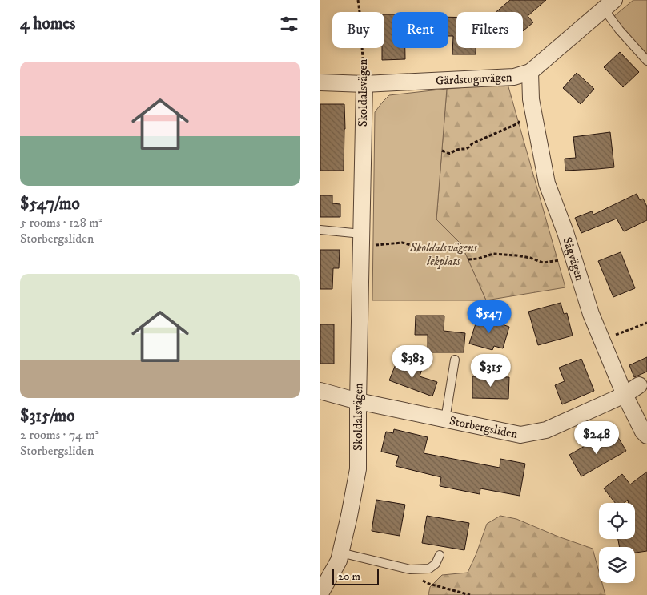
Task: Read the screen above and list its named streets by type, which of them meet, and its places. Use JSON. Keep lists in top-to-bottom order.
{
  "streets": {
    "street": [
      "Gärdstuguvägen",
      "Skoldalsvägen",
      "Sågvägen",
      "Storbergsliden"
    ]
  },
  "crossings": [
    ["Gärdstuguvägen", "Skoldalsvägen"],
    ["Gärdstuguvägen", "Sågvägen"],
    ["Skoldalsvägen", "Storbergsliden"],
    ["Sågvägen", "Storbergsliden"]
  ],
  "parks": ["Skoldalsvägens lekplats"],
  "scale_bar": "20 m",
  "page": {
    "heading": "4 homes",
    "chip": ["Buy", "Rent", "Filters"],
    "list": [
      {
        "name": "$547/mo",
        "note": "5 rooms · 128 m² · Storbergsliden"
      },
      {
        "name": "$315/mo",
        "note": "2 rooms · 74 m² · Storbergsliden"
      }
    ],
    "price": [
      "$547",
      "$383",
      "$315",
      "$248"
    ],
    "scale": "20 m"
  }
}
